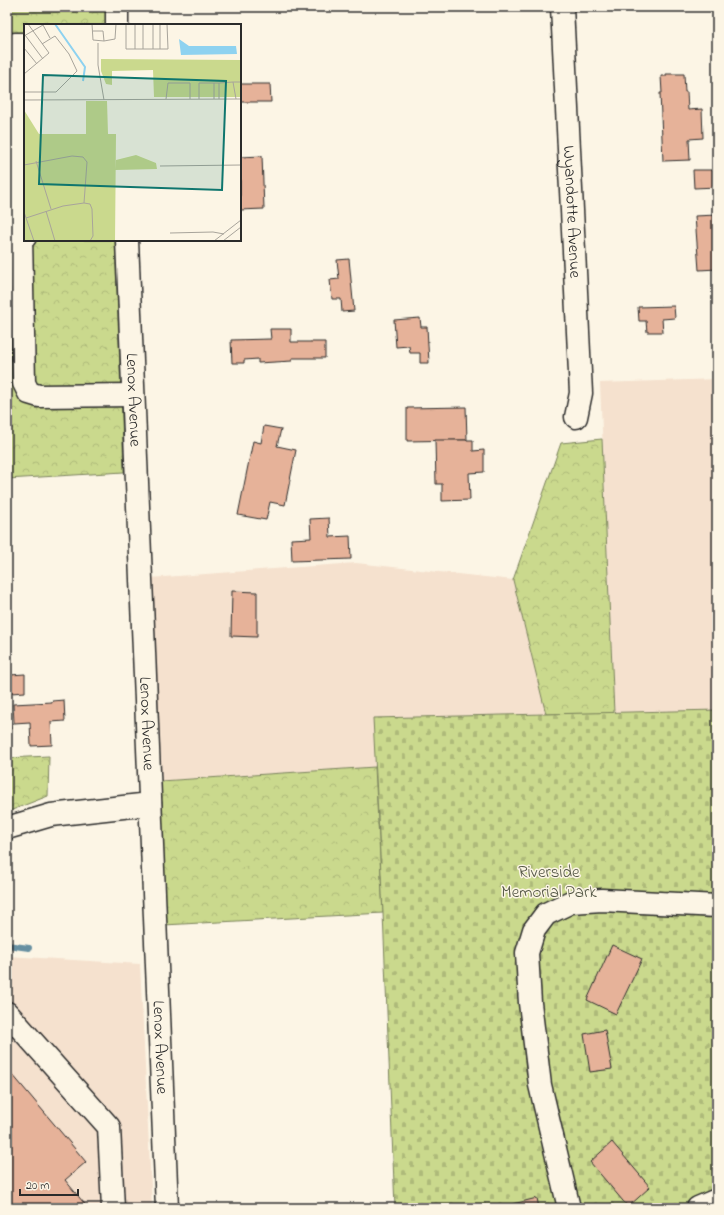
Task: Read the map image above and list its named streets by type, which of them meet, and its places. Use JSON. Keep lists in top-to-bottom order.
{
  "streets": {
    "street": ["Wyandotte Avenue", "Lenox Avenue"]
  },
  "parks": ["Riverside Memorial Park"],
  "scale_bar": "20 m"
}
